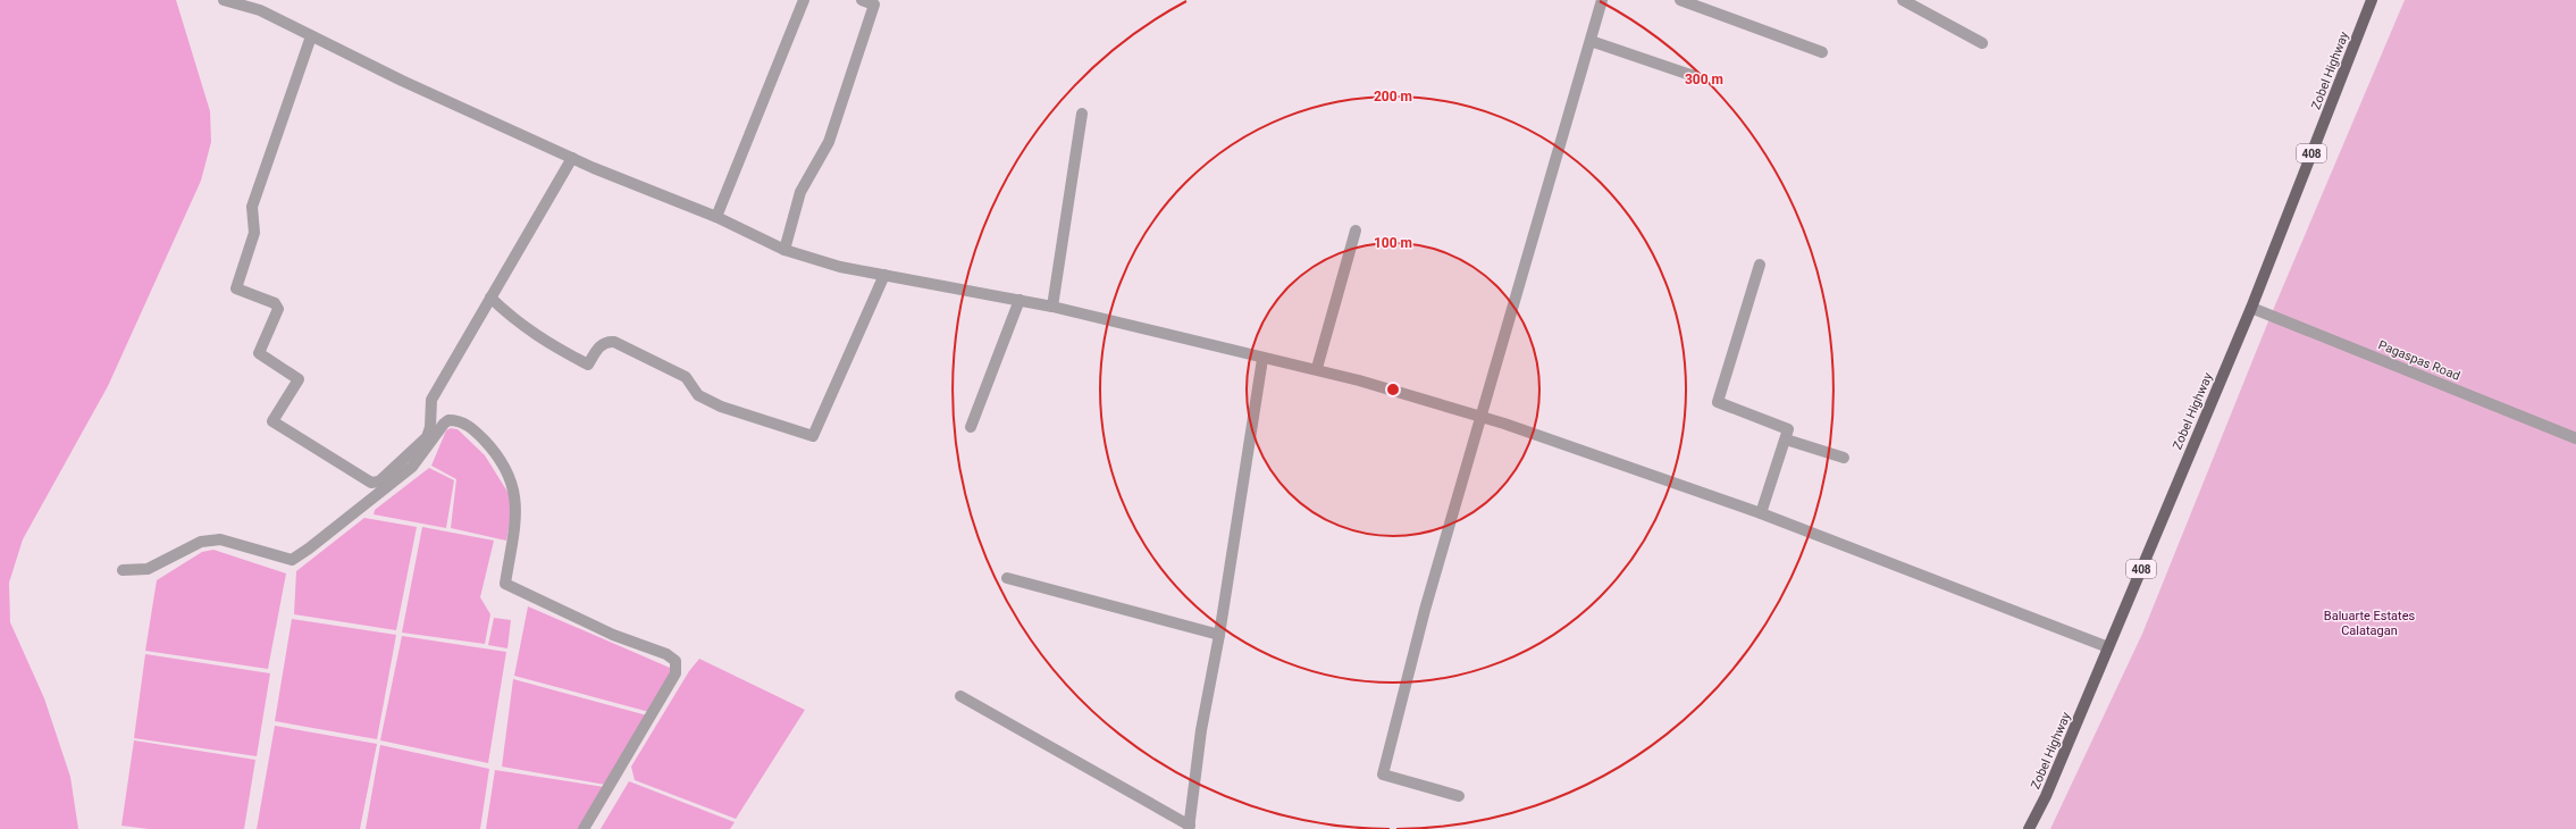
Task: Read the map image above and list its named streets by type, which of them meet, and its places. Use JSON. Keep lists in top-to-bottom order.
{
  "streets": {
    "main road": ["Zobel Highway", "408"],
    "street": ["Pagaspas Road"]
  },
  "crossings": [
    ["Zobel Highway", "Pagaspas Road"]
  ],
  "parks": ["Baluarte Estates Calatagan"],
  "rings": ["300 m", "200 m", "100 m"]
}
